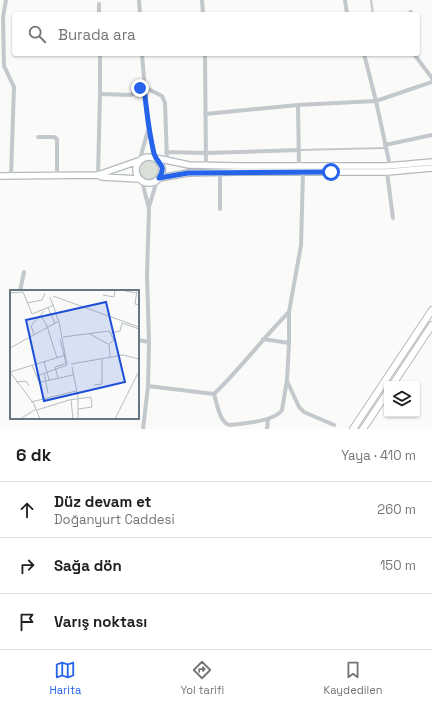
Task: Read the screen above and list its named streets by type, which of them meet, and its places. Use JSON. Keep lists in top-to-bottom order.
{
  "page": {
    "search": "Burada ara",
    "heading": ["6 dk", "Yaya · 410 m"],
    "list": [
      ["Düz devam et", "Doğanyurt Caddesi", "260 m"],
      ["Sağa dön", "150 m"],
      "Varış noktası"
    ],
    "nav": ["Harita", "Yol tarifi", "Kaydedilen"]
  }
}
